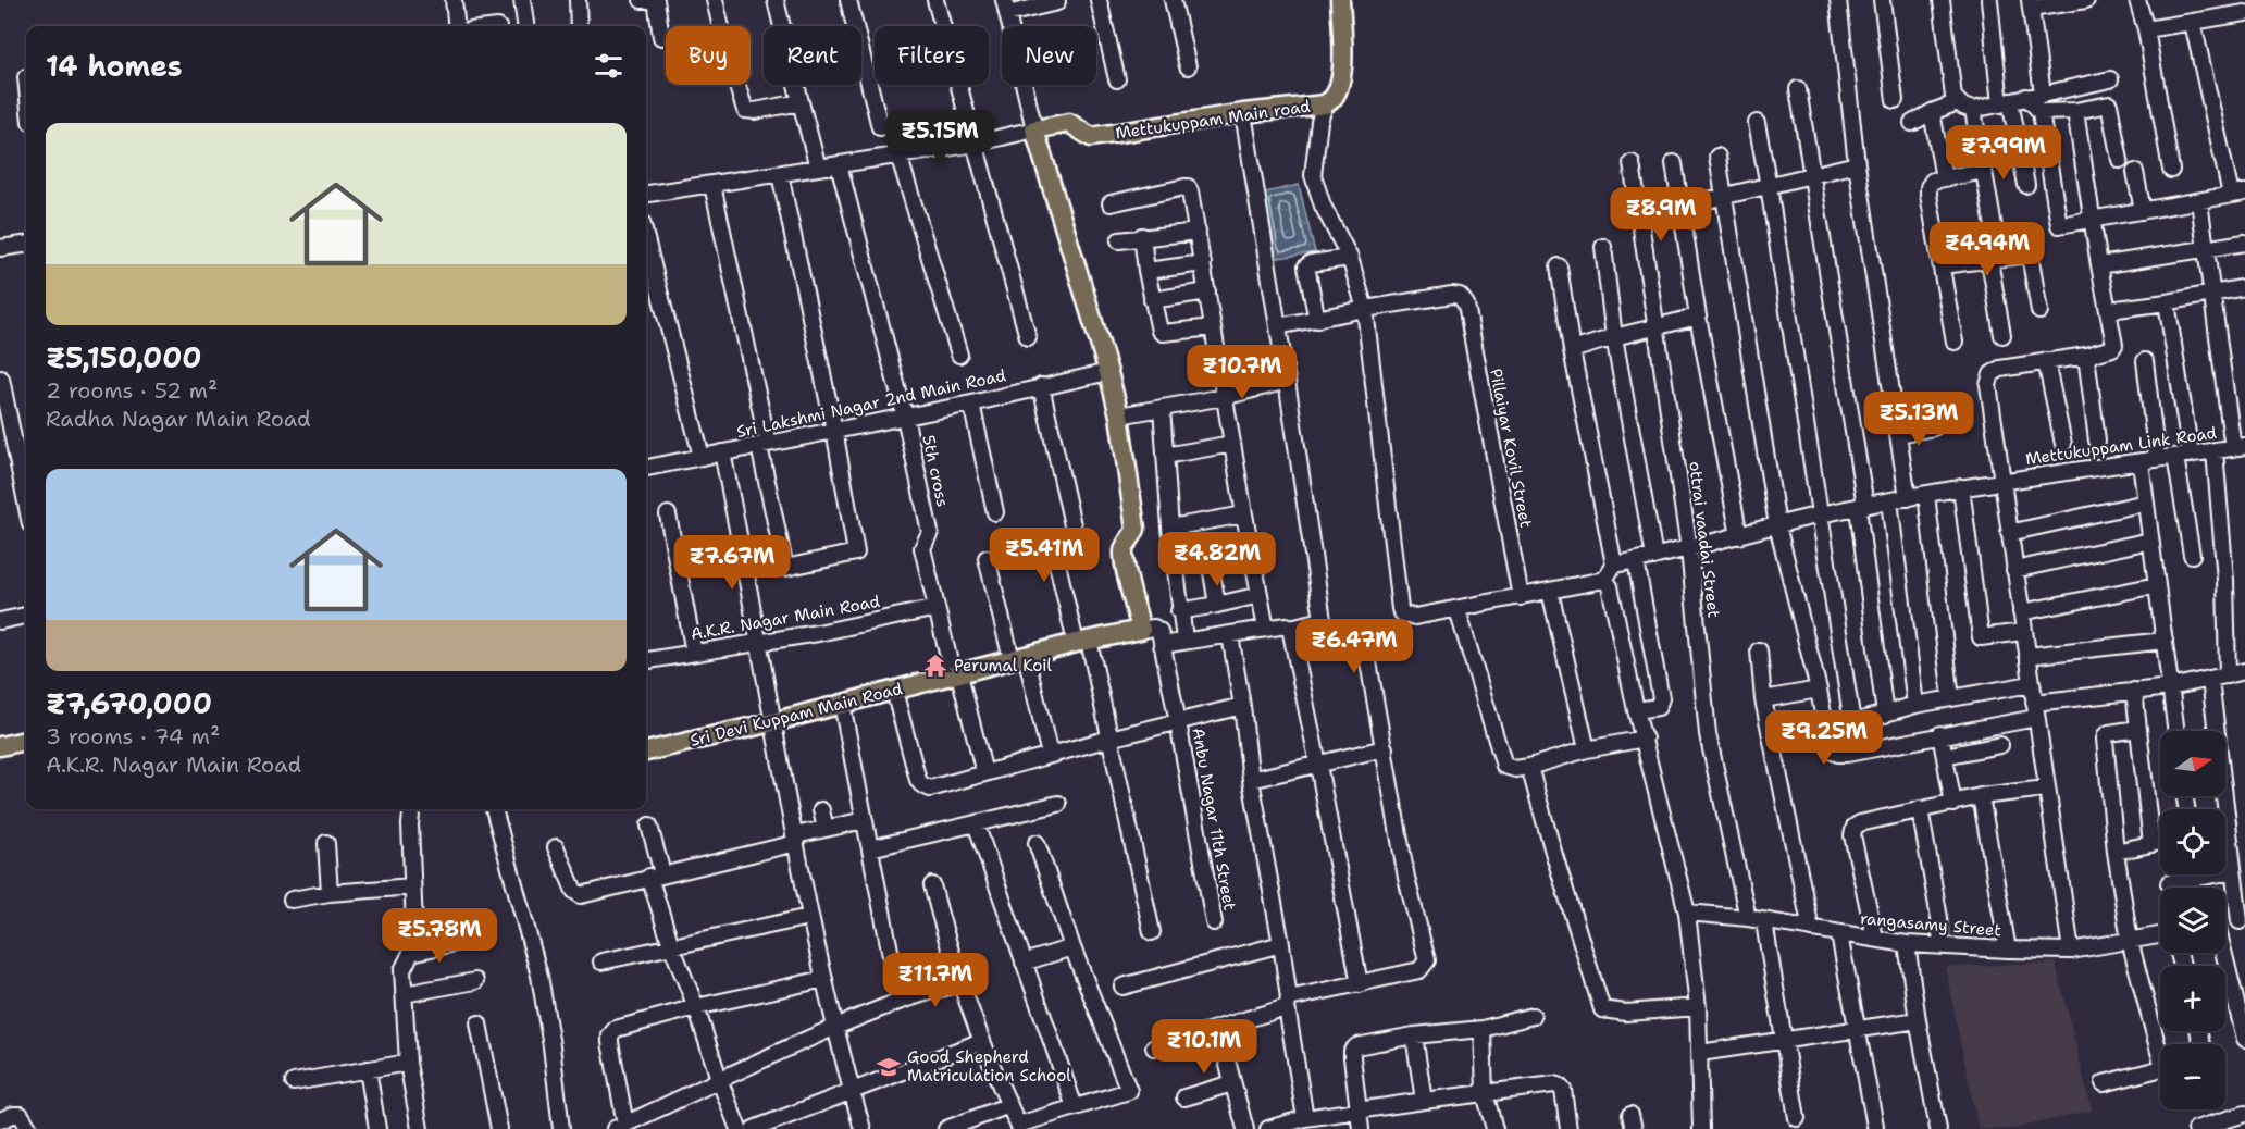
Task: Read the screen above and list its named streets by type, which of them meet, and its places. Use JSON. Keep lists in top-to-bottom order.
{
  "streets": {
    "main road": ["Mettukuppam Main road", "Sri Devi Kuppam Main Road"],
    "street": [
      "Sri Lakshmi Nagar 2nd Main Road",
      "Mettukuppam Link Road",
      "Pillaiyar Kovil Street",
      "5th cross",
      "ottrai vaadai Street",
      "A.K.R. Nagar Main Road",
      "Anbu Nagar 11th Street",
      "rangasamy Street"
    ]
  },
  "crossings": [
    ["Sri Lakshmi Nagar 2nd Main Road", "5th cross"],
    ["Mettukuppam Link Road", "ottrai vaadai Street"],
    ["5th cross", "A.K.R. Nagar Main Road"],
    ["ottrai vaadai Street", "rangasamy Street"]
  ],
  "places": {
    "temple": ["Perumal Koil"],
    "school or university": ["Good Shepherd Matriculation School"]
  },
  "north": "right",
  "page": {
    "chip": [
      "Buy",
      "Rent",
      "Filters",
      "New"
    ],
    "heading": "14 homes",
    "list": [
      {
        "name": "₹5,150,000",
        "note": "2 rooms · 52 m² · Radha Nagar Main Road"
      },
      {
        "name": "₹7,670,000",
        "note": "3 rooms · 74 m² · A.K.R. Nagar Main Road"
      }
    ],
    "price": [
      "₹5.15M",
      "₹7.99M",
      "₹8.9M",
      "₹4.94M",
      "₹10.7M",
      "₹5.13M",
      "₹5.41M",
      "₹4.82M",
      "₹7.67M",
      "₹6.47M",
      "₹9.25M",
      "₹5.78M",
      "₹11.7M",
      "₹10.1M"
    ],
    "map_buttons": ["+", "−"]
  }
}
